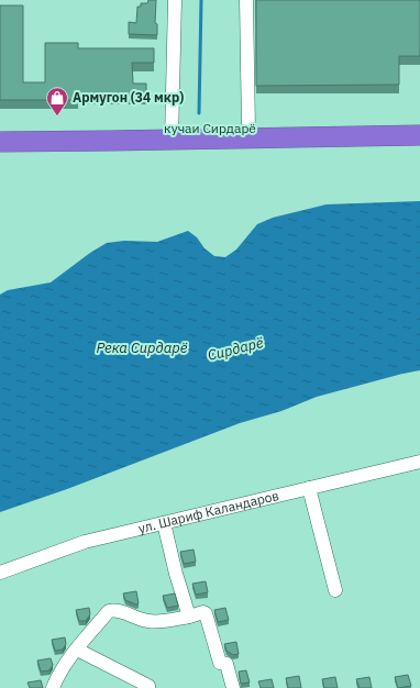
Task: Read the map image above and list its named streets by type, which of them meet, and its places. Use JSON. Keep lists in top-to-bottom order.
{
  "streets": {
    "highway": ["кучаи Сирдарё"],
    "street": ["ул. Шариф Каландаров"]
  },
  "water": ["Река Сирдарё", "Сирдарё"],
  "places": {
    "shop": ["Армугон (34 мкр)"]
  }
}
